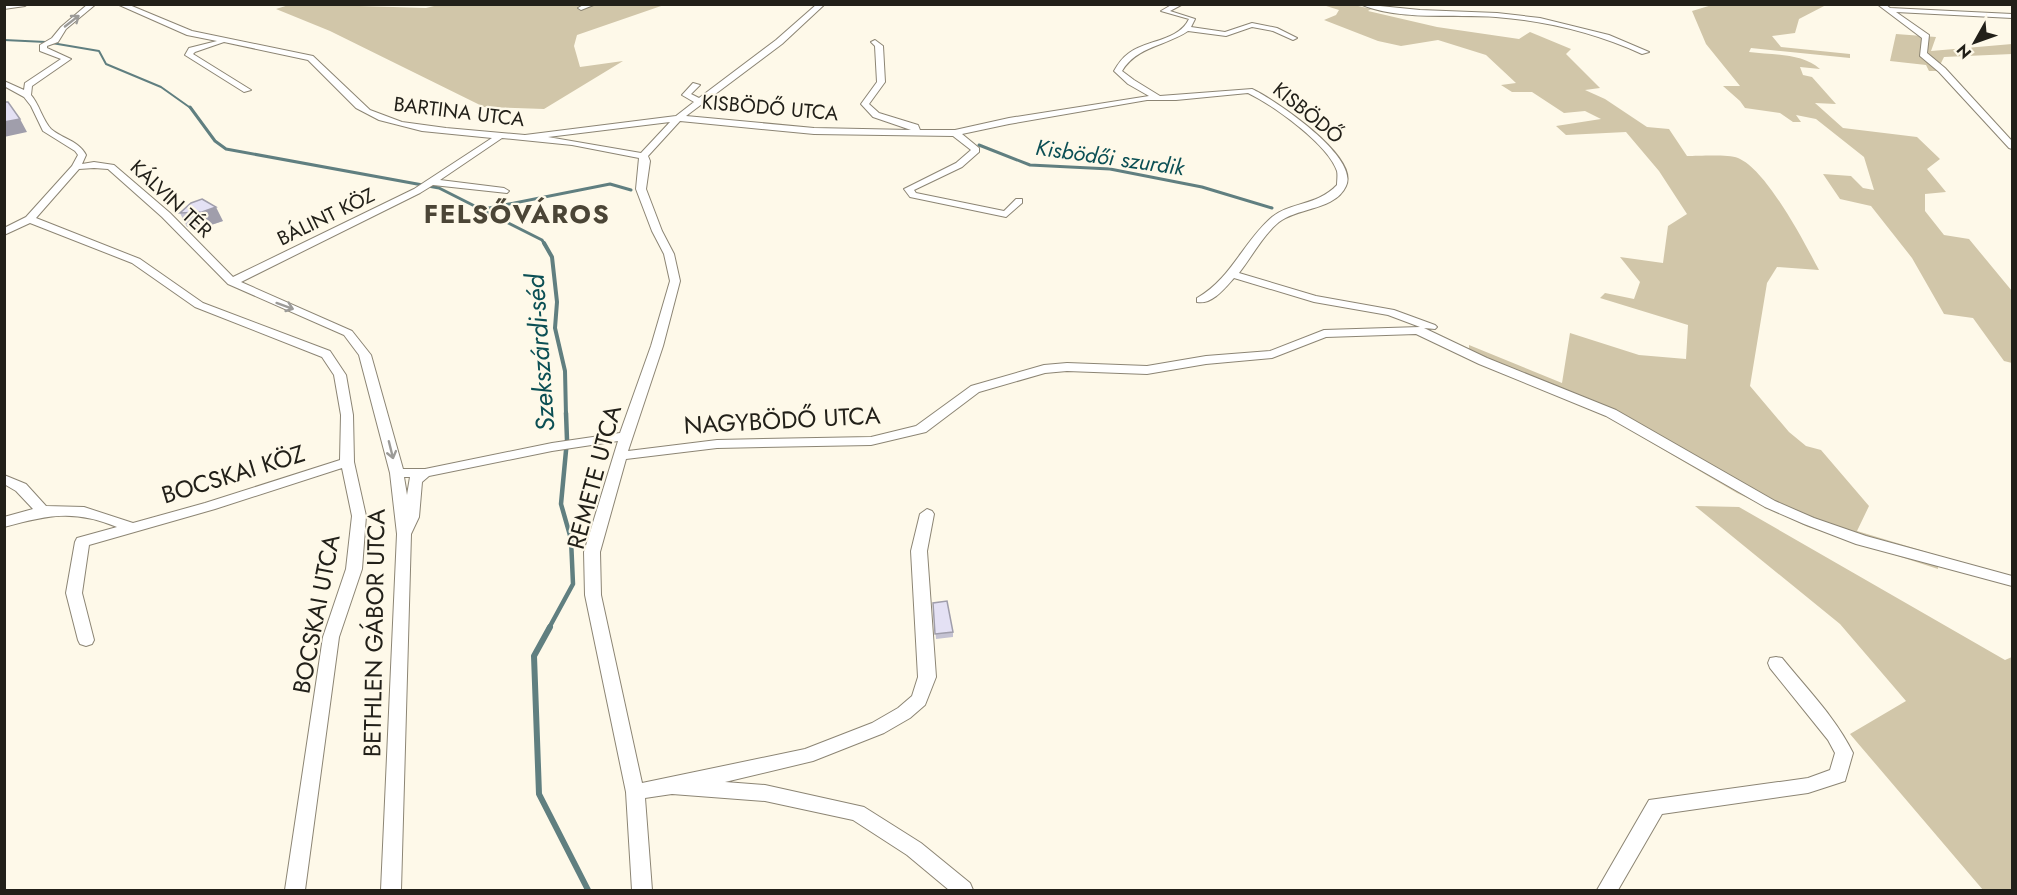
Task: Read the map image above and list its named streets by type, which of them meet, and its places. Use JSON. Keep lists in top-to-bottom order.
{
  "streets": {
    "street": [
      "KISBÖDŐ UTCA",
      "BARTINA UTCA",
      "KISBÖDŐ",
      "KÁLVIN TÉR",
      "BÁLINT KÖZ",
      "NAGYBÖDŐ UTCA",
      "BOCSKAI KÖZ",
      "REMETE UTCA",
      "BOCSKAI UTCA",
      "BETHLEN GÁBOR UTCA"
    ]
  },
  "crossings": [
    ["KISBÖDŐ UTCA", "BARTINA UTCA"],
    ["KISBÖDŐ UTCA", "KISBÖDŐ"],
    ["BARTINA UTCA", "BÁLINT KÖZ"],
    ["BARTINA UTCA", "REMETE UTCA"],
    ["KÁLVIN TÉR", "BÁLINT KÖZ"],
    ["KÁLVIN TÉR", "BETHLEN GÁBOR UTCA"],
    ["BÁLINT KÖZ", "BETHLEN GÁBOR UTCA"],
    ["NAGYBÖDŐ UTCA", "REMETE UTCA"],
    ["BOCSKAI KÖZ", "BOCSKAI UTCA"]
  ],
  "one_way": ["BETHLEN GÁBOR UTCA"],
  "districts": ["FELSŐVÁROS"],
  "water": ["Kisbödői szurdik", "Szekszárdi-séd"],
  "north": "bottom left"
}
